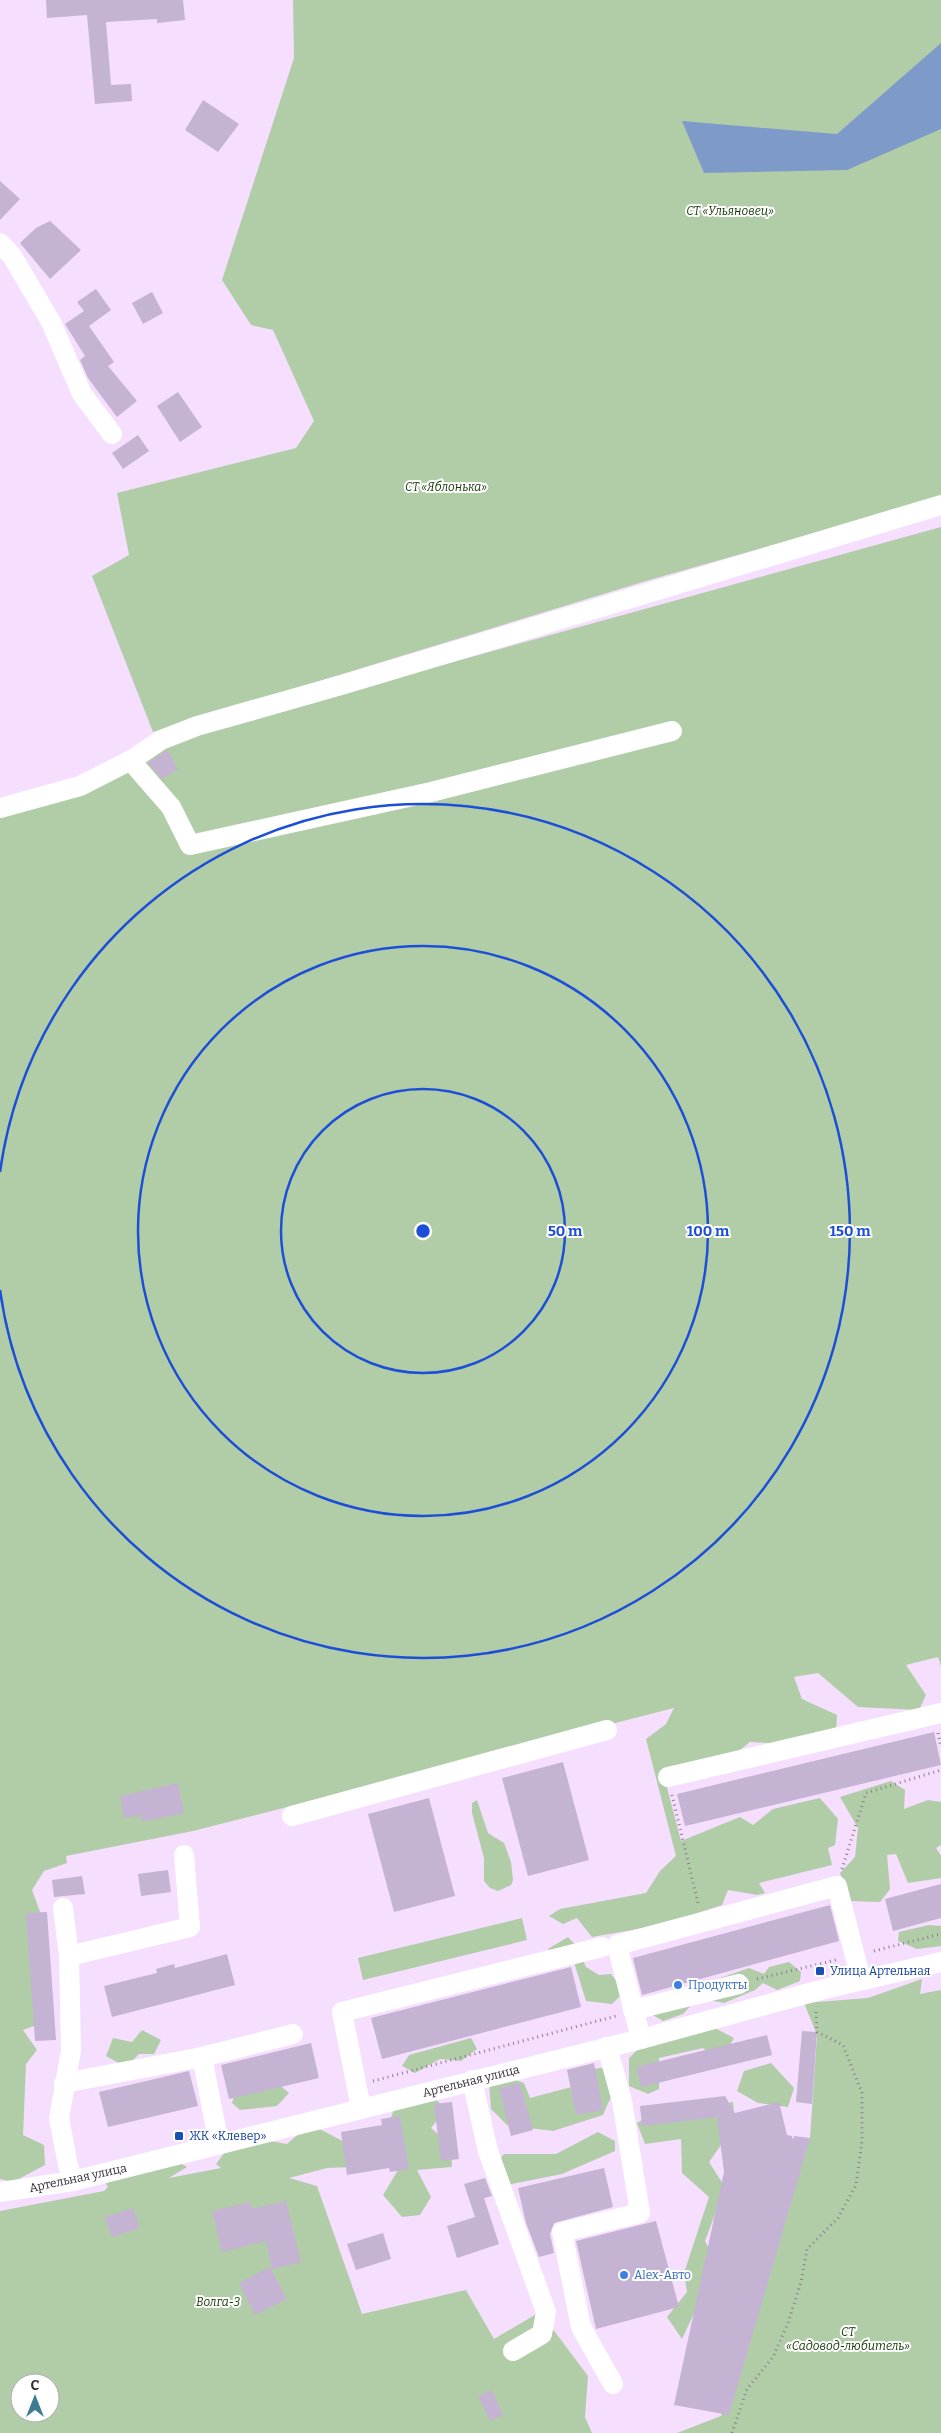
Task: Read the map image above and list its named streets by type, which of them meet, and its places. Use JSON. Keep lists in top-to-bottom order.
{
  "streets": {
    "street": ["Артельная улица"]
  },
  "parks": [
    "СТ «Ульяновец»",
    "СТ «Яблонька»",
    "Волга-3",
    "СТ «Садовод-любитель»"
  ],
  "places": {
    "transit": ["Улица Артельная", "ЖК «Клевер»"],
    "other": ["Продукты", "Alex-Авто"]
  },
  "north": "top",
  "rings": ["50 m", "100 m", "150 m"]
}
